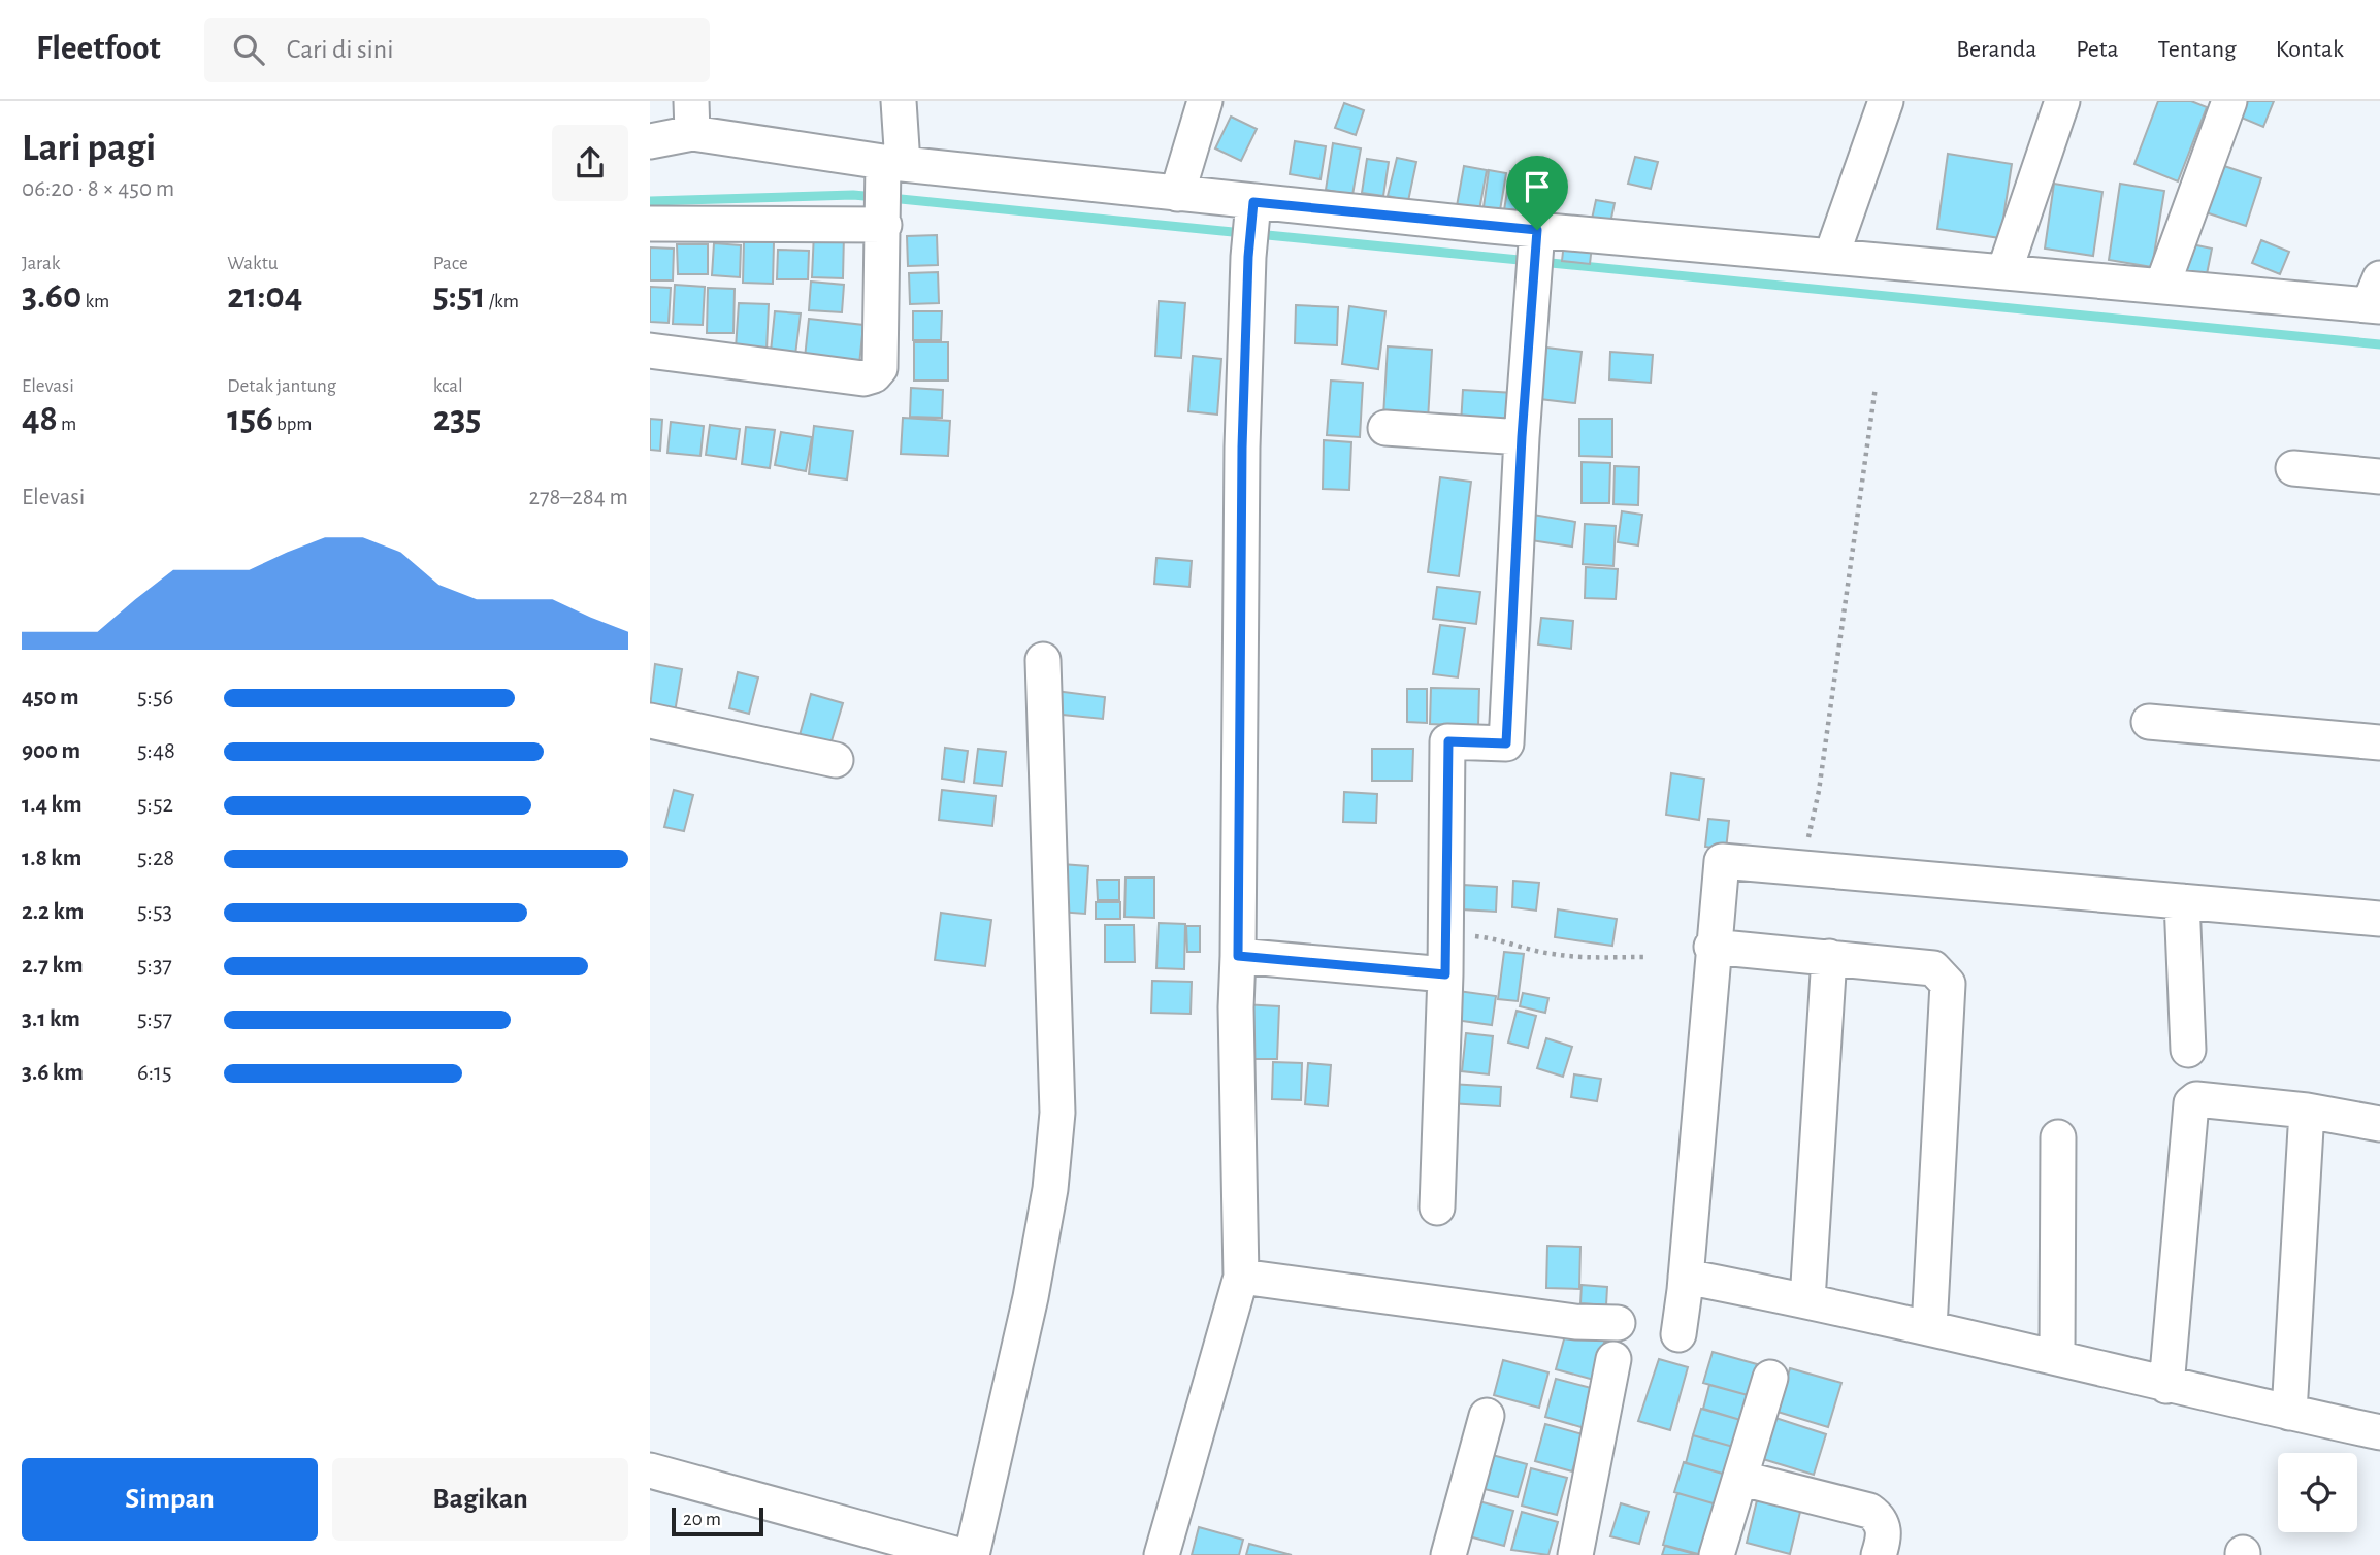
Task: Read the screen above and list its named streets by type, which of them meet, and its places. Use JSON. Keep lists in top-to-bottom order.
{
  "scale_bar": "20 m",
  "page": {
    "header": "Fleetfoot",
    "search": "Cari di sini",
    "nav": [
      "Beranda",
      "Peta",
      "Tentang",
      "Kontak"
    ],
    "heading": ["Lari pagi", "06:20 · 8 × 450 m"],
    "stats": [
      ["Jarak", "3.60 km"],
      ["Waktu", "21:04"],
      ["Pace", "5:51 /km"],
      ["Elevasi", "48 m"],
      ["Detak jantung", "156 bpm"],
      ["kcal", "235"]
    ],
    "chart": ["Elevasi", "278–284 m"],
    "list": [
      {
        "name": "450 m",
        "note": "5:56"
      },
      {
        "name": "900 m",
        "note": "5:48"
      },
      {
        "name": "1.4 km",
        "note": "5:52"
      },
      {
        "name": "1.8 km",
        "note": "5:28"
      },
      {
        "name": "2.2 km",
        "note": "5:53"
      },
      {
        "name": "2.7 km",
        "note": "5:37"
      },
      {
        "name": "3.1 km",
        "note": "5:57"
      },
      {
        "name": "3.6 km",
        "note": "6:15"
      }
    ],
    "buttons": ["Simpan", "Bagikan"],
    "scale": "20 m"
  }
}
